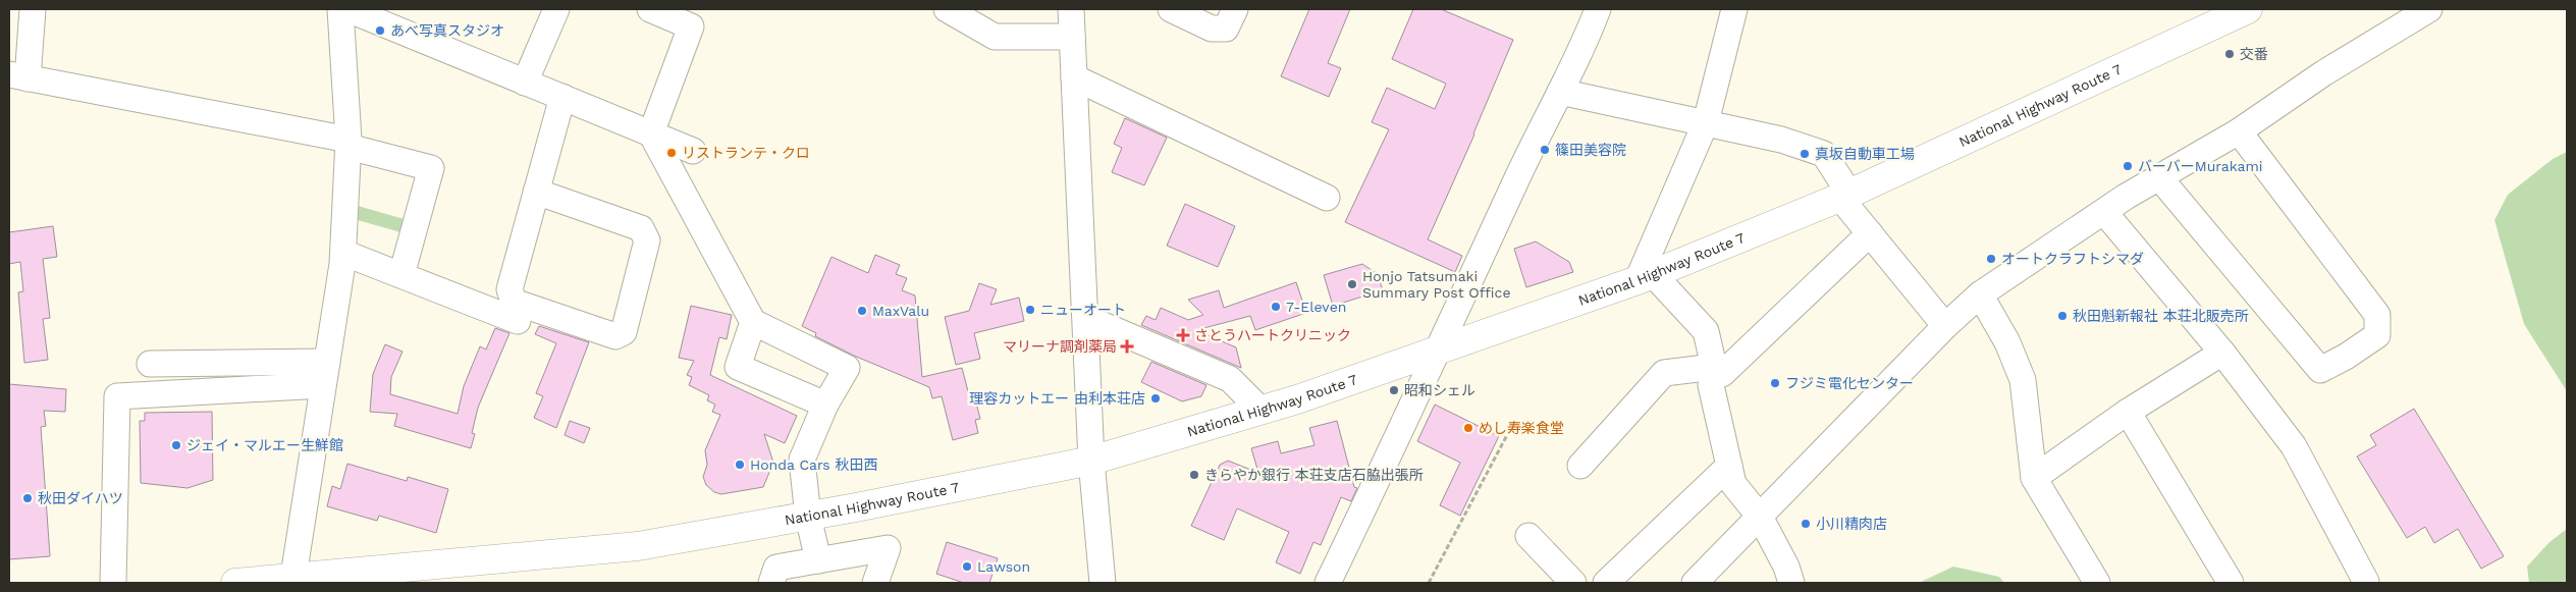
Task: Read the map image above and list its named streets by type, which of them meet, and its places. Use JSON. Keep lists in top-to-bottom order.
{
  "streets": {
    "highway": ["National Highway Route 7"]
  },
  "places": {
    "other": [
      "あべ写真スタジオ",
      "交番",
      "篠田美容院",
      "リストランテ・クロ",
      "真坂自動車工場",
      "バーバーMurakami",
      "オートクラフトシマダ",
      "Honjo Tatsumaki Summary Post Office",
      "7-Eleven",
      "ニューオート",
      "MaxValu",
      "秋田魁新報社 本荘北販売所",
      "フジミ電化センター",
      "昭和シェル",
      "理容カットエー 由利本荘店",
      "めし寿楽食堂",
      "ジェイ・マルエー生鮮館",
      "Honda Cars 秋田西",
      "きらやか銀行 本荘支店石脇出張所",
      "秋田ダイハツ",
      "小川精肉店",
      "Lawson"
    ],
    "health": ["さとうハートクリニック", "マリーナ調剤薬局"]
  }
}
